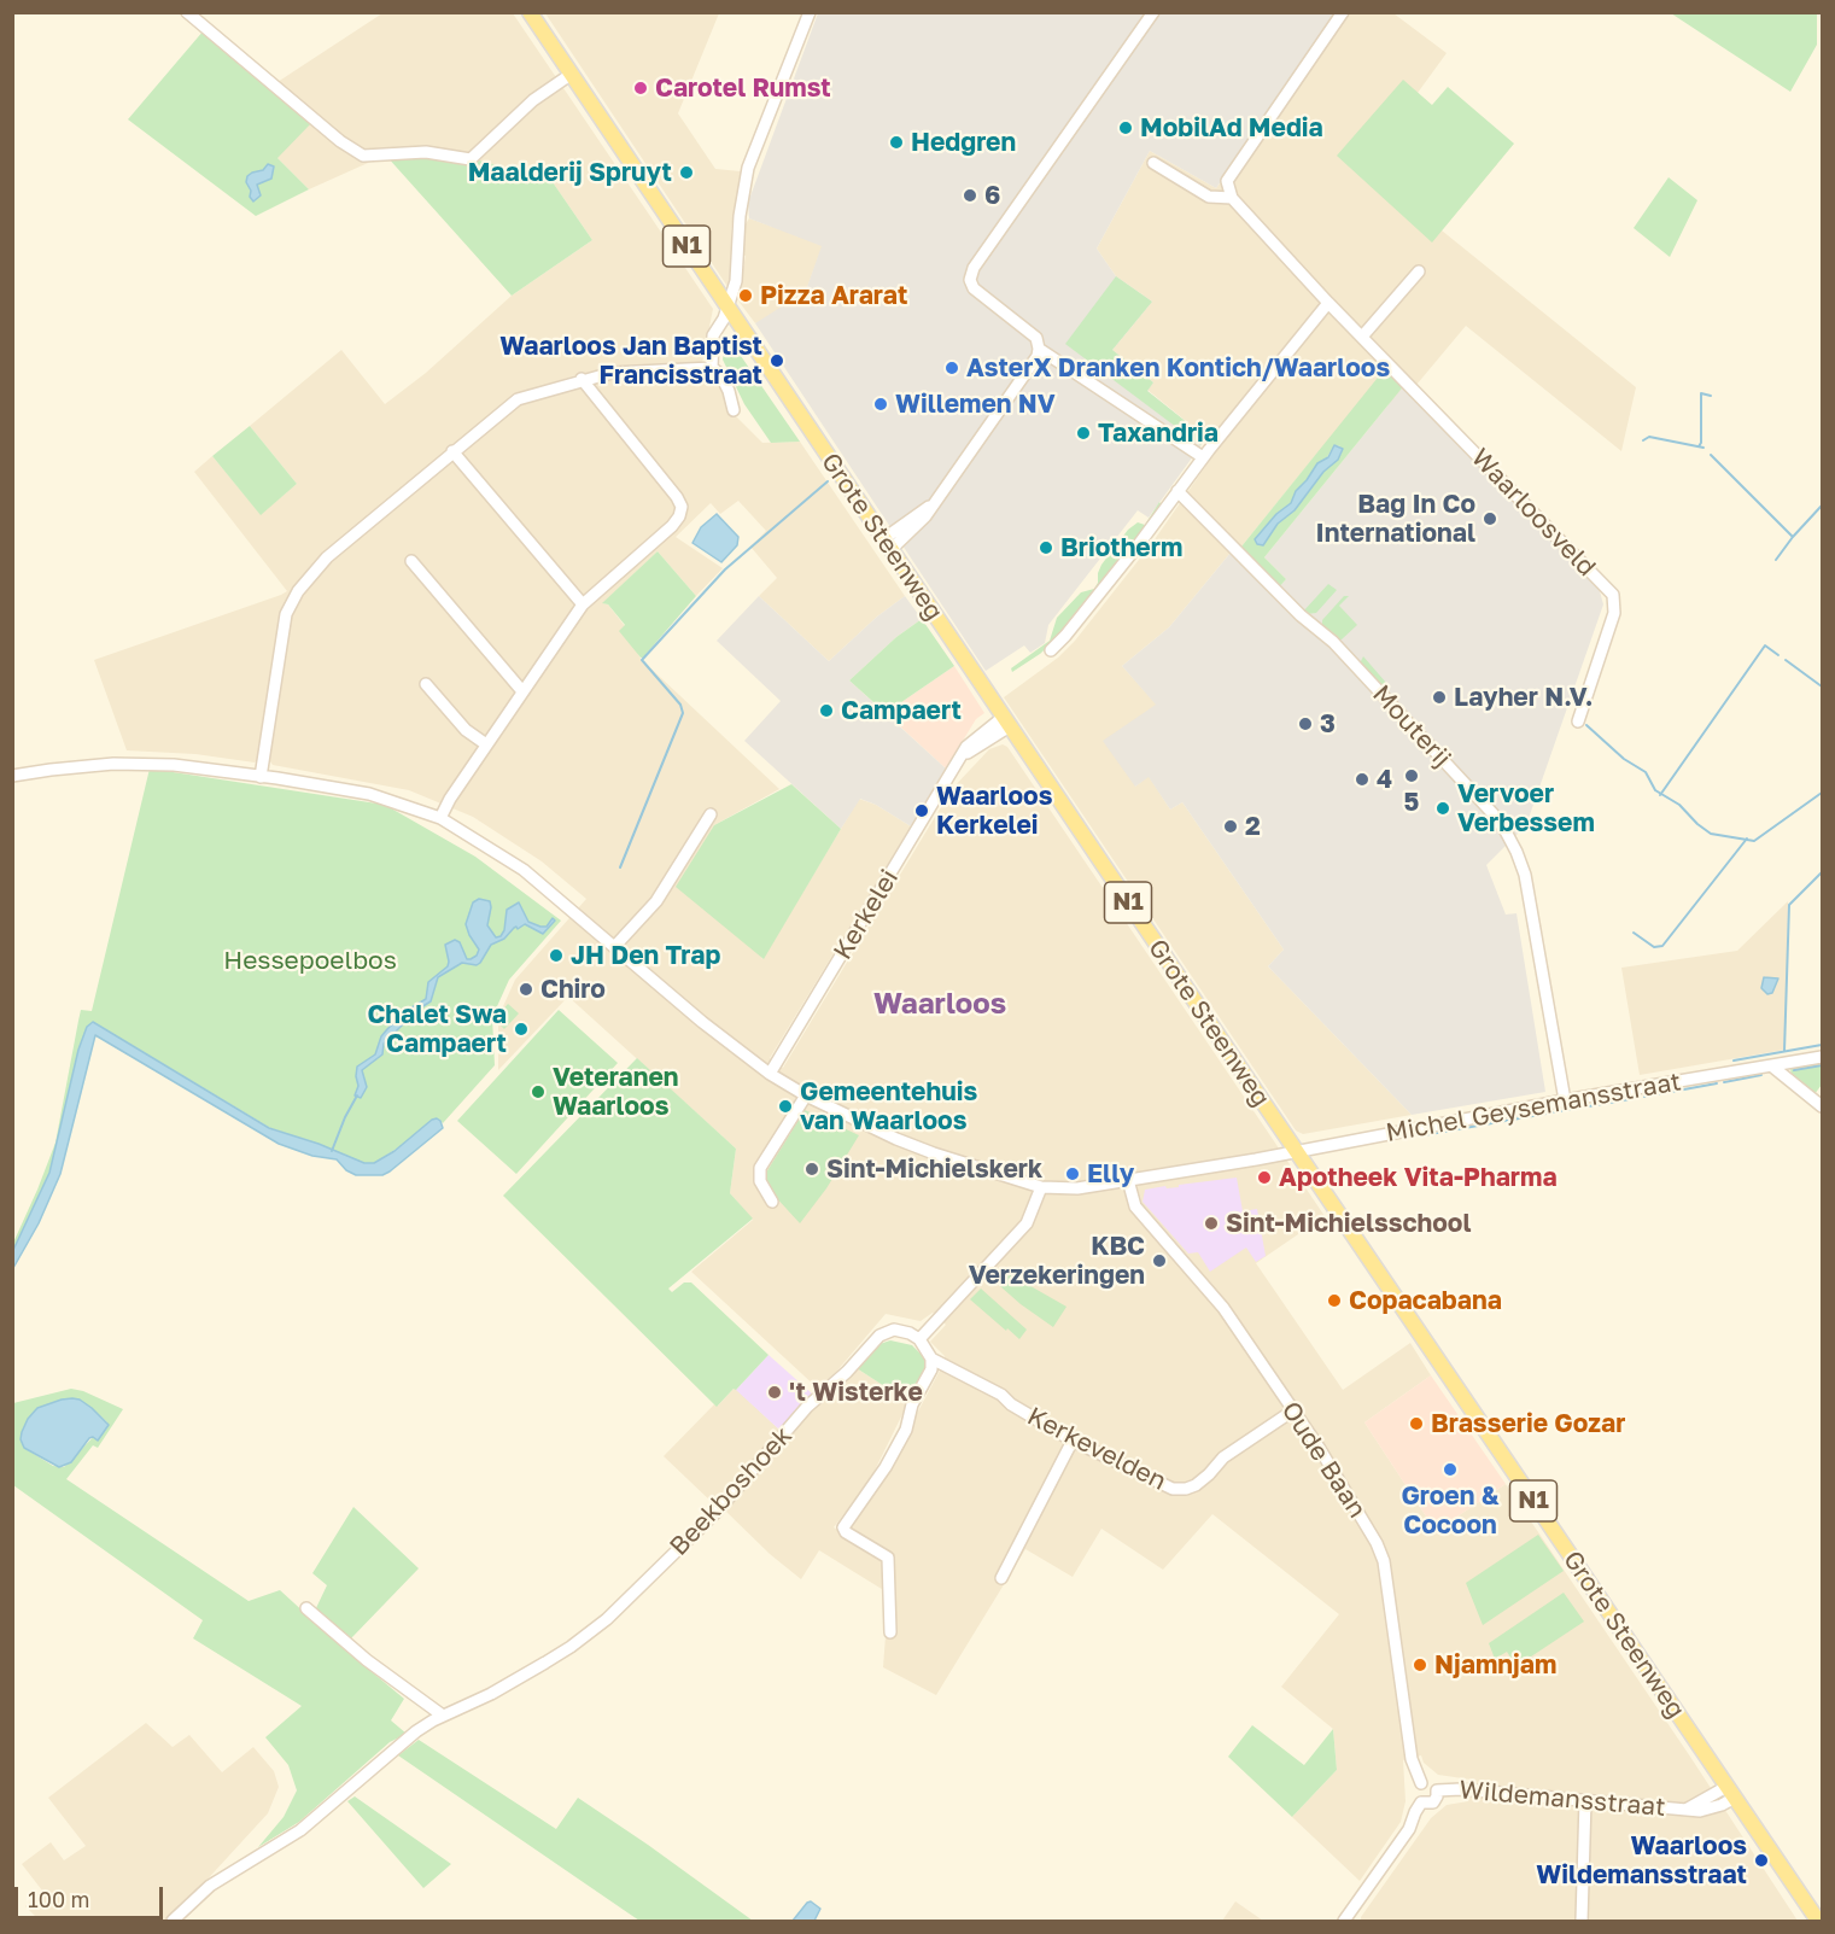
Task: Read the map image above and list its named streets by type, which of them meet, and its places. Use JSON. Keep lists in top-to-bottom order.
{
  "streets": {
    "main road": ["N1", "Grote Steenweg"],
    "street": [
      "Waarloosveld",
      "Mouterij",
      "Kerkelei",
      "Michel Geysemansstraat",
      "Kerkevelden",
      "Oude Baan",
      "Beekboshoek",
      "Wildemansstraat"
    ]
  },
  "crossings": [
    ["N1", "Grote Steenweg"],
    ["N1", "Wildemansstraat"],
    ["Grote Steenweg", "Kerkelei"],
    ["Grote Steenweg", "Michel Geysemansstraat"],
    ["Grote Steenweg", "Wildemansstraat"],
    ["Mouterij", "Michel Geysemansstraat"],
    ["Kerkelei", "Michel Geysemansstraat"],
    ["Michel Geysemansstraat", "Oude Baan"],
    ["Kerkevelden", "Oude Baan"],
    ["Oude Baan", "Wildemansstraat"]
  ],
  "districts": ["Waarloos"],
  "parks": ["Hessepoelbos"],
  "places": [
    "Carotel Rumst",
    "MobilAd Media",
    "Hedgren",
    "Maalderij Spruyt",
    "6",
    "Pizza Ararat",
    "Waarloos Jan Baptist Francisstraat",
    "AsterX Dranken Kontich/Waarloos",
    "Willemen NV",
    "Taxandria",
    "Bag In Co International",
    "Briotherm",
    "Layher N.V.",
    "Campaert",
    "3",
    "5",
    "4",
    "Vervoer Verbessem",
    "Waarloos Kerkelei",
    "2",
    "JH Den Trap",
    "Chiro",
    "Chalet Swa Campaert",
    "Veteranen Waarloos",
    "Gemeentehuis van Waarloos",
    "Sint-Michielskerk",
    "Elly",
    "Apotheek Vita-Pharma",
    "Sint-Michielsschool",
    "KBC Verzekeringen",
    "Copacabana",
    "'t Wisterke",
    "Brasserie Gozar",
    "Groen & Cocoon",
    "Njamnjam",
    "Waarloos Wildemansstraat"
  ],
  "scale_bar": "100 m"
}
